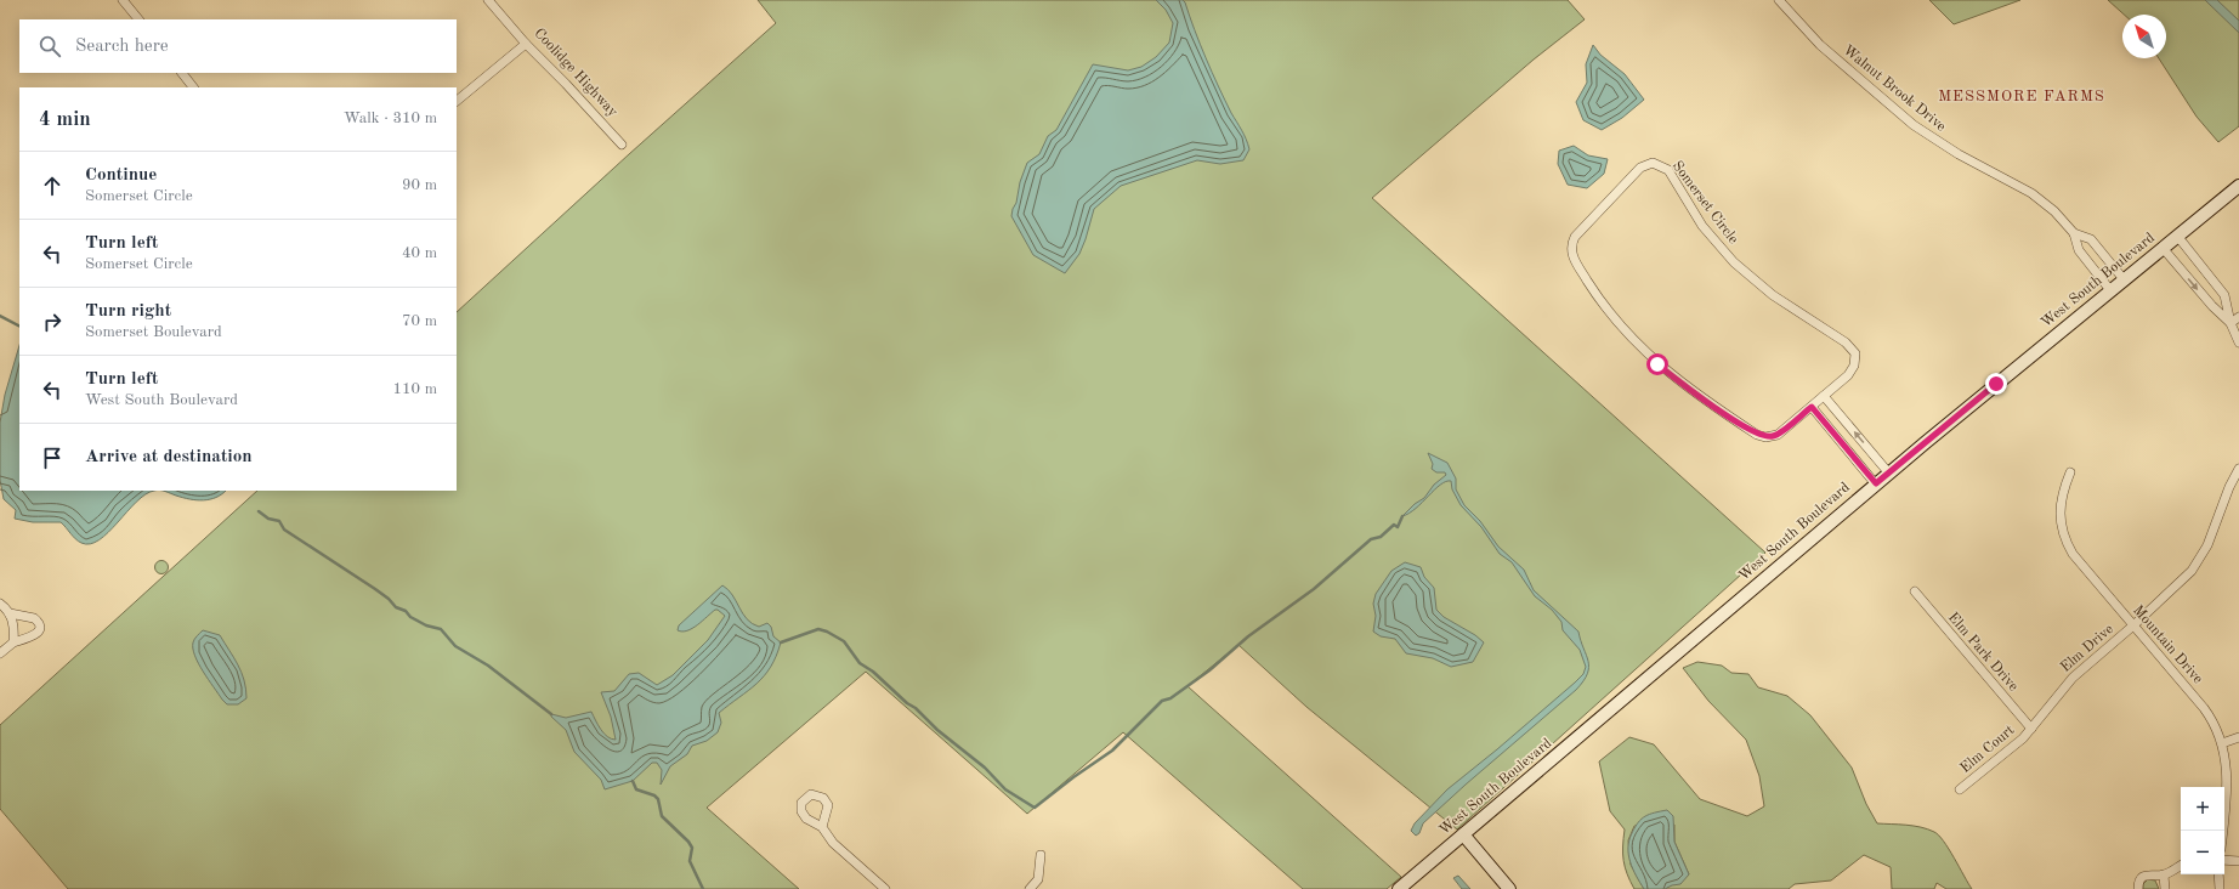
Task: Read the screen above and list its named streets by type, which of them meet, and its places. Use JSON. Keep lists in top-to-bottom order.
{
  "streets": {
    "main road": ["West South Boulevard"],
    "street": [
      "Coolidge Highway",
      "Walnut Brook Drive",
      "Somerset Circle",
      "Mountain Drive",
      "Elm Drive",
      "Elm Park Drive",
      "Elm Court"
    ]
  },
  "crossings": [
    ["Walnut Brook Drive", "West South Boulevard"],
    ["Mountain Drive", "Elm Drive"],
    ["Elm Drive", "Elm Park Drive"],
    ["Elm Drive", "Elm Court"],
    ["Elm Park Drive", "Elm Court"]
  ],
  "districts": ["MESSMORE FARMS"],
  "north": "top left",
  "page": {
    "search": "Search here",
    "heading": ["4 min", "Walk · 310 m"],
    "list": [
      ["Continue", "Somerset Circle", "90 m"],
      ["Turn left", "Somerset Circle", "40 m"],
      ["Turn right", "Somerset Boulevard", "70 m"],
      ["Turn left", "West South Boulevard", "110 m"],
      "Arrive at destination"
    ],
    "map_buttons": ["+", "−"]
  }
}
